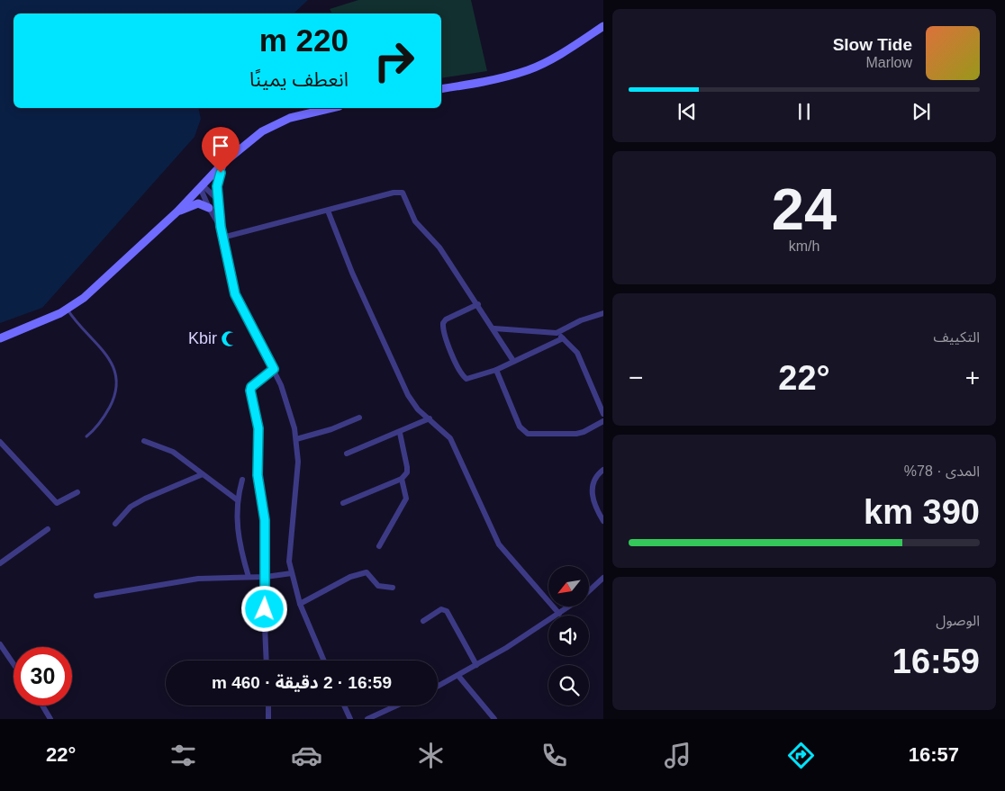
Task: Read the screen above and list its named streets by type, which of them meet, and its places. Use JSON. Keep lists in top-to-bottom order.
{
  "places": {
    "mosque": ["Kbir"]
  },
  "north": "bottom left",
  "page": {
    "turn": ["220 m", "انعطف يمينًا"],
    "song": ["Slow Tide", "Marlow"],
    "tile": [
      ["24", "km/h"],
      "التكييف",
      ["المدى · 78%", "390 km"],
      ["الوصول", "16:59"]
    ],
    "heat": ["−", "22°", "+"],
    "limit": "30",
    "trip": "16:59 · 2 دقيقة · 460 m",
    "tabs": ["16:57", "22°"]
  }
}
